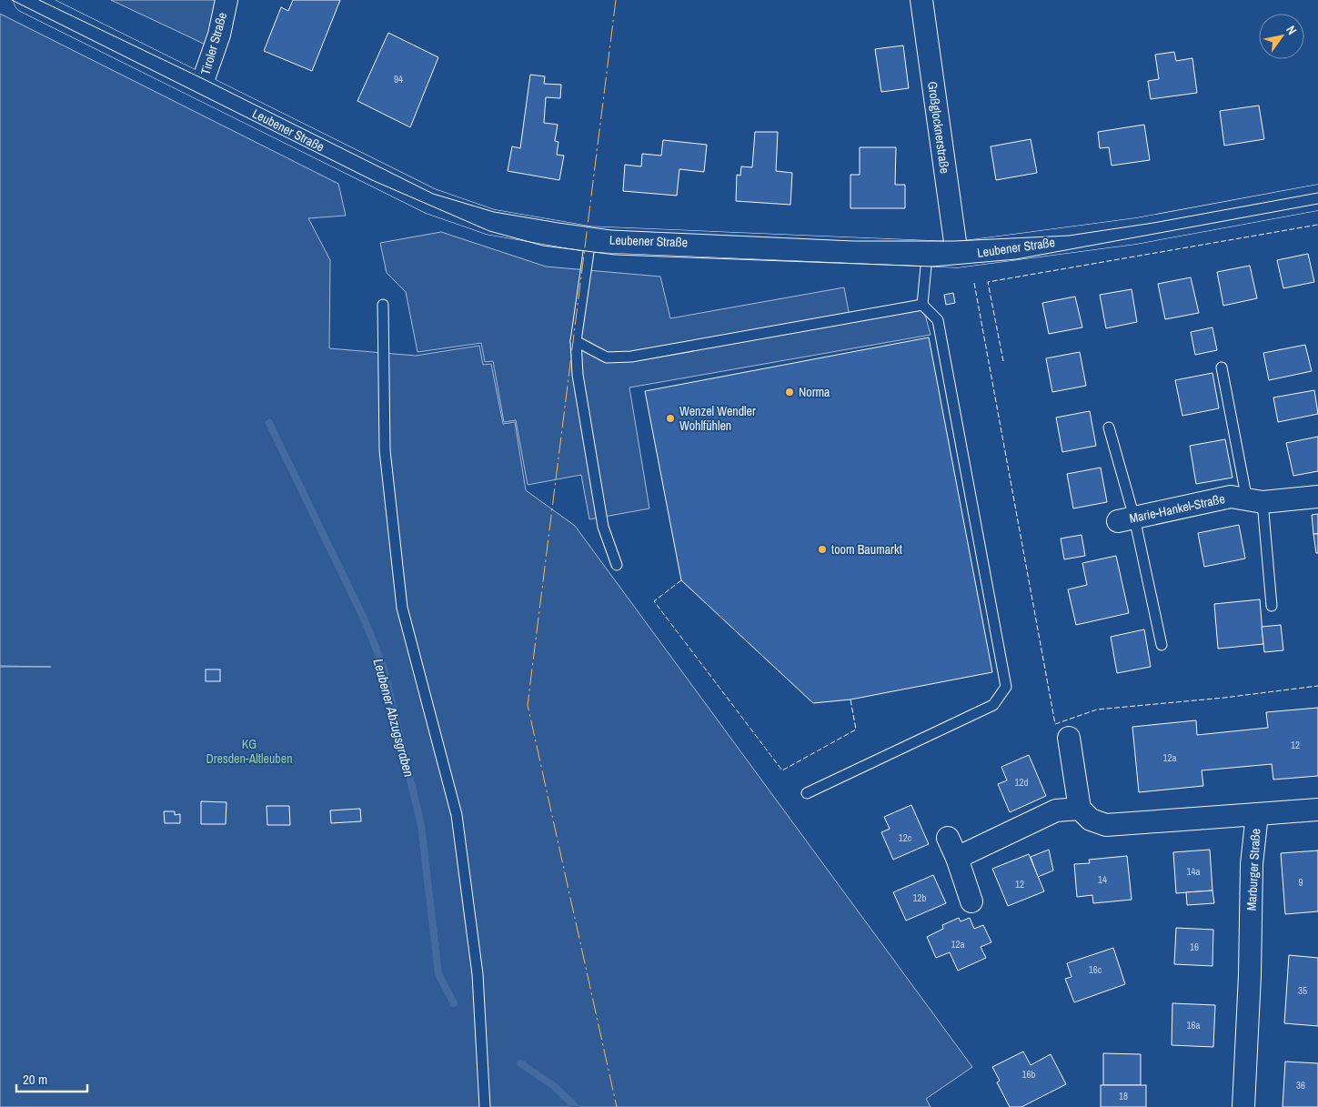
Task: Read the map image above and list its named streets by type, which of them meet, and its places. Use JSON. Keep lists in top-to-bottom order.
{
  "streets": {
    "street": [
      "Tiroler Straße",
      "Großglocknerstraße",
      "Leubener Straße",
      "Marie-Hankel-Straße",
      "Marburger Straße"
    ]
  },
  "crossings": [
    ["Tiroler Straße", "Leubener Straße"],
    ["Großglocknerstraße", "Leubener Straße"]
  ],
  "water": ["Leubener Abzugsgraben"],
  "parks": ["KG Dresden-Altleuben"],
  "places": ["Norma", "Wenzel Wendler Wohlfühlen", "toom Baumarkt"],
  "house_numbers": [
    "94",
    "12",
    "12a",
    "12d",
    "12c",
    "14a",
    "14",
    "9",
    "12",
    "12b",
    "12a",
    "16",
    "16c",
    "35",
    "16a",
    "16b",
    "36",
    "18"
  ],
  "scale_bar": "20 m",
  "north": "top right"
}
